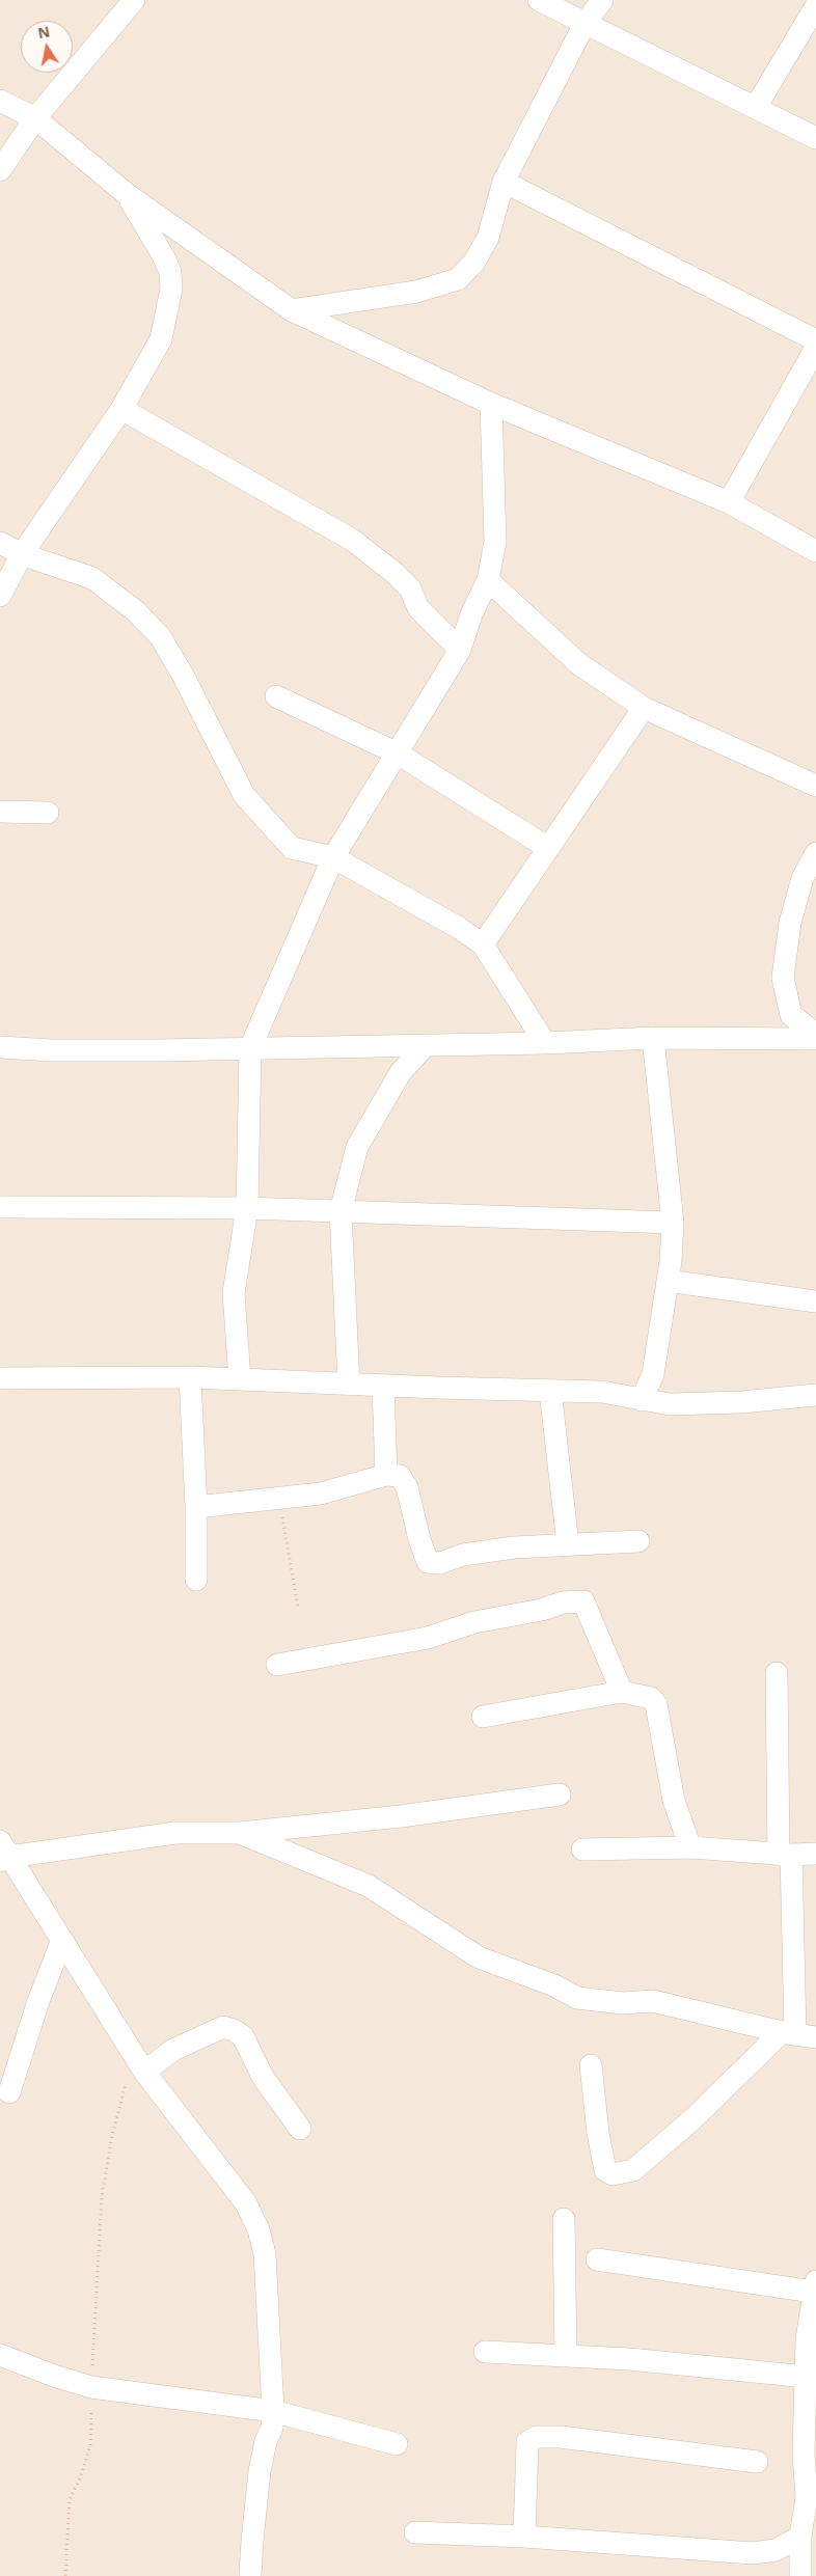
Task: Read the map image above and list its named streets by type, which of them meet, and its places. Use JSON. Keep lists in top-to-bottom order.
{
  "north": "top"
}
